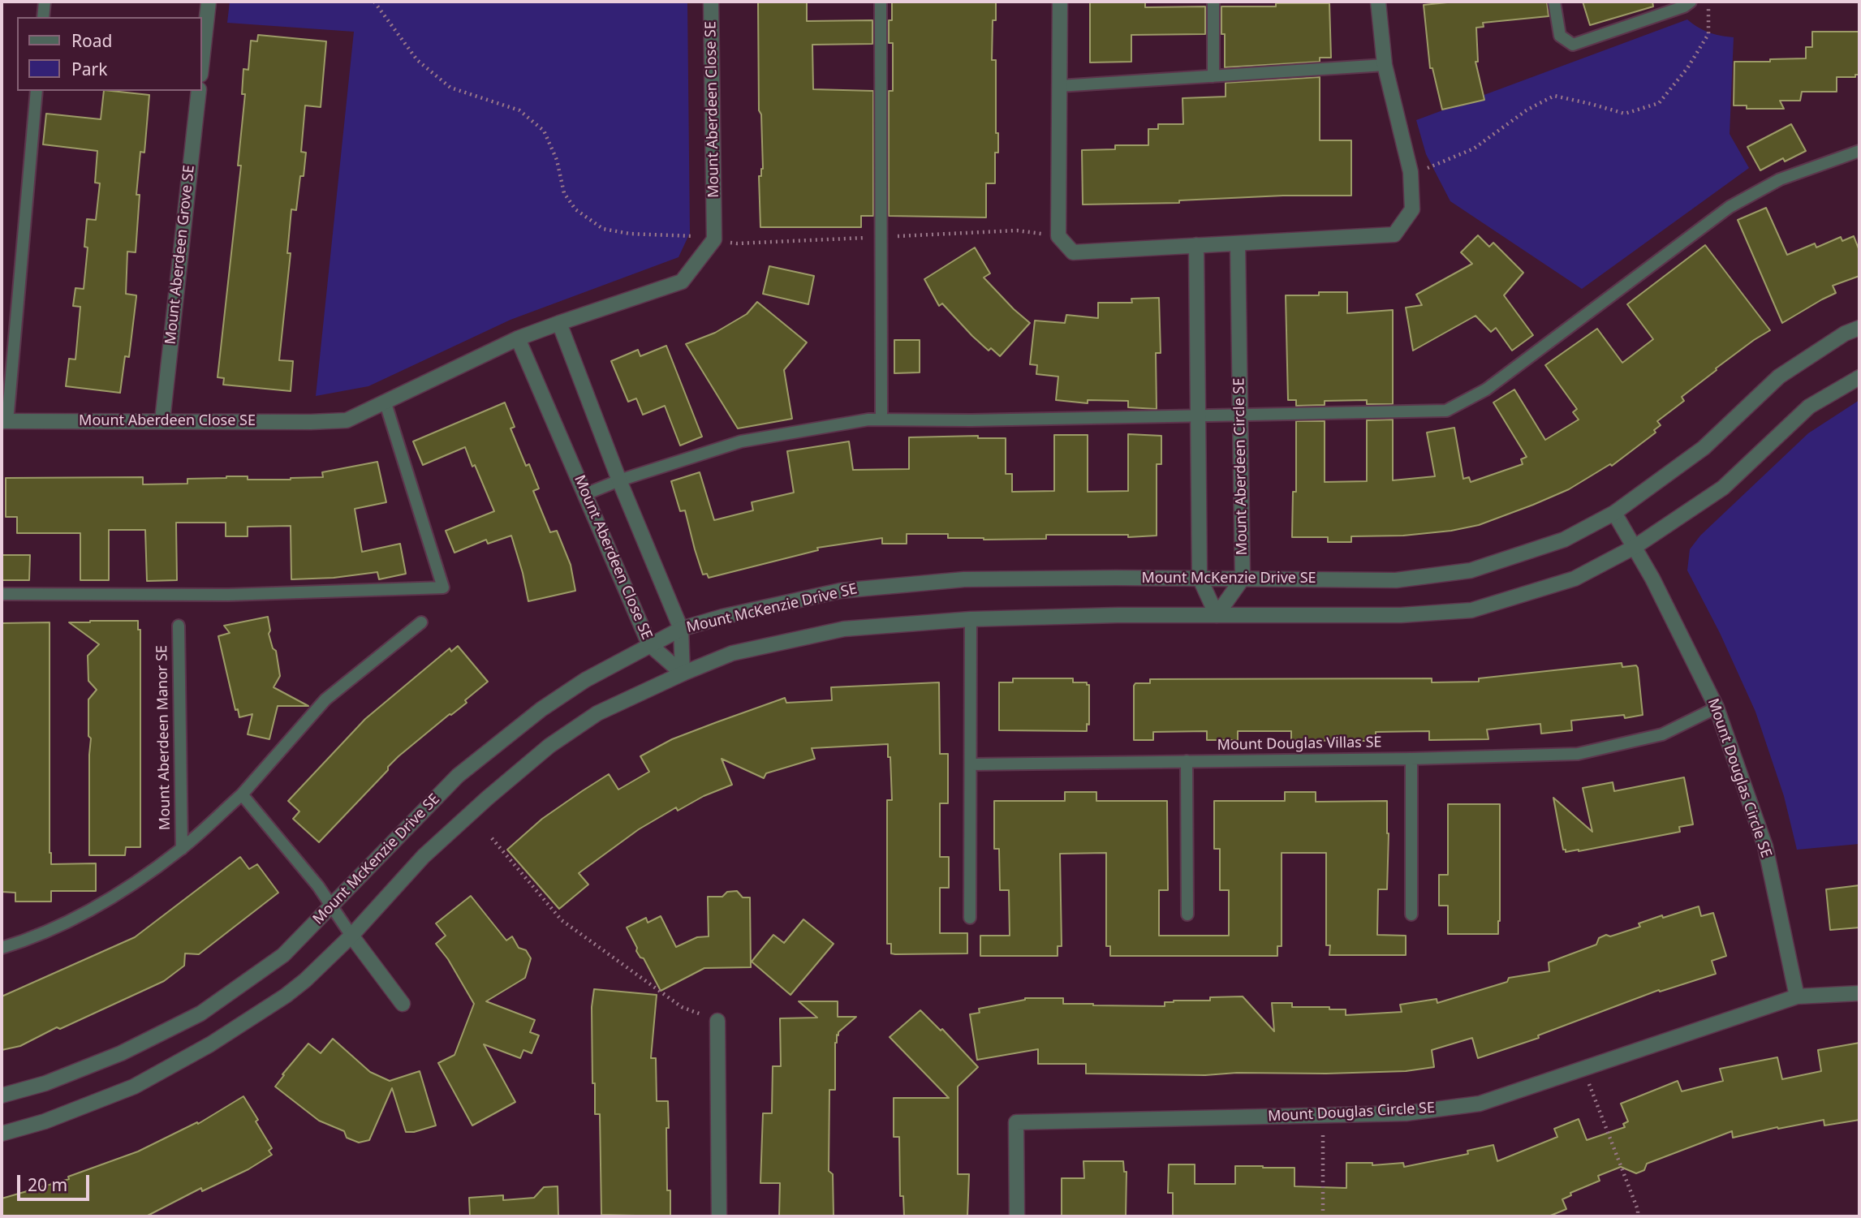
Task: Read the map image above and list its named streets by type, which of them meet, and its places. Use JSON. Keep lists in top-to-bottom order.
{
  "streets": {
    "street": [
      "Mount Aberdeen Close SE",
      "Mount Aberdeen Grove SE",
      "Mount Aberdeen Circle SE",
      "Mount McKenzie Drive SE",
      "Mount Douglas Circle SE"
    ],
    "lane": ["Mount Aberdeen Manor SE", "Mount Douglas Villas SE"]
  },
  "crossings": [
    ["Mount Aberdeen Close SE", "Mount Aberdeen Grove SE"],
    ["Mount Aberdeen Close SE", "Mount McKenzie Drive SE"],
    ["Mount Aberdeen Circle SE", "Mount McKenzie Drive SE"],
    ["Mount McKenzie Drive SE", "Mount Douglas Circle SE"],
    ["Mount Douglas Villas SE", "Mount Douglas Circle SE"]
  ],
  "legend": ["Road", "Park"],
  "scale_bar": "20 m"
}
